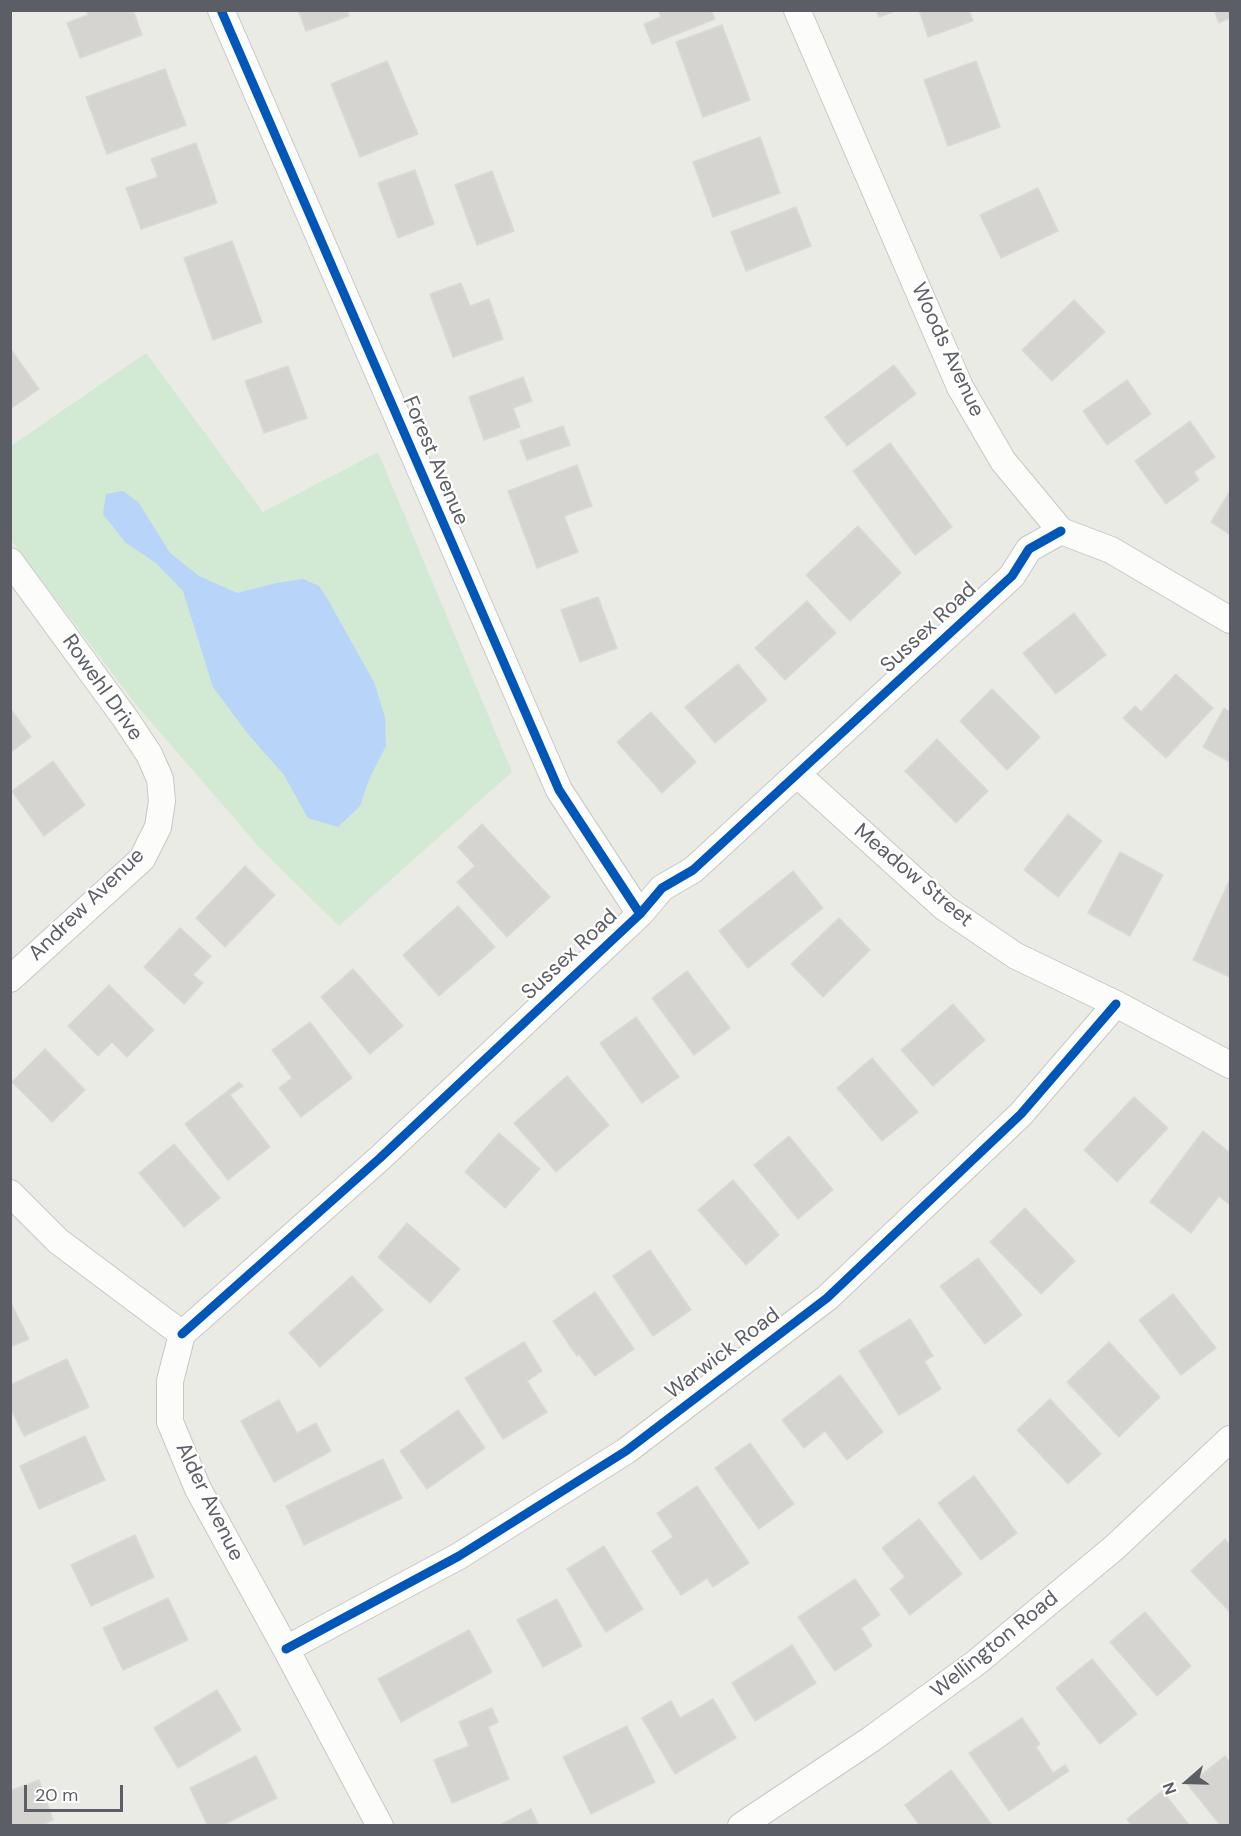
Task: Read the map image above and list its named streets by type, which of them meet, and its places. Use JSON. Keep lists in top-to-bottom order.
{
  "streets": {
    "street": [
      "Woods Avenue",
      "Forest Avenue",
      "Sussex Road",
      "Rowehl Drive",
      "Meadow Street",
      "Andrew Avenue",
      "Warwick Road",
      "Alder Avenue",
      "Wellington Road"
    ]
  },
  "crossings": [
    ["Woods Avenue", "Sussex Road"],
    ["Forest Avenue", "Sussex Road"],
    ["Sussex Road", "Meadow Street"],
    ["Sussex Road", "Alder Avenue"],
    ["Rowehl Drive", "Andrew Avenue"],
    ["Meadow Street", "Warwick Road"],
    ["Warwick Road", "Alder Avenue"]
  ],
  "scale_bar": "20 m",
  "north": "left"
}
